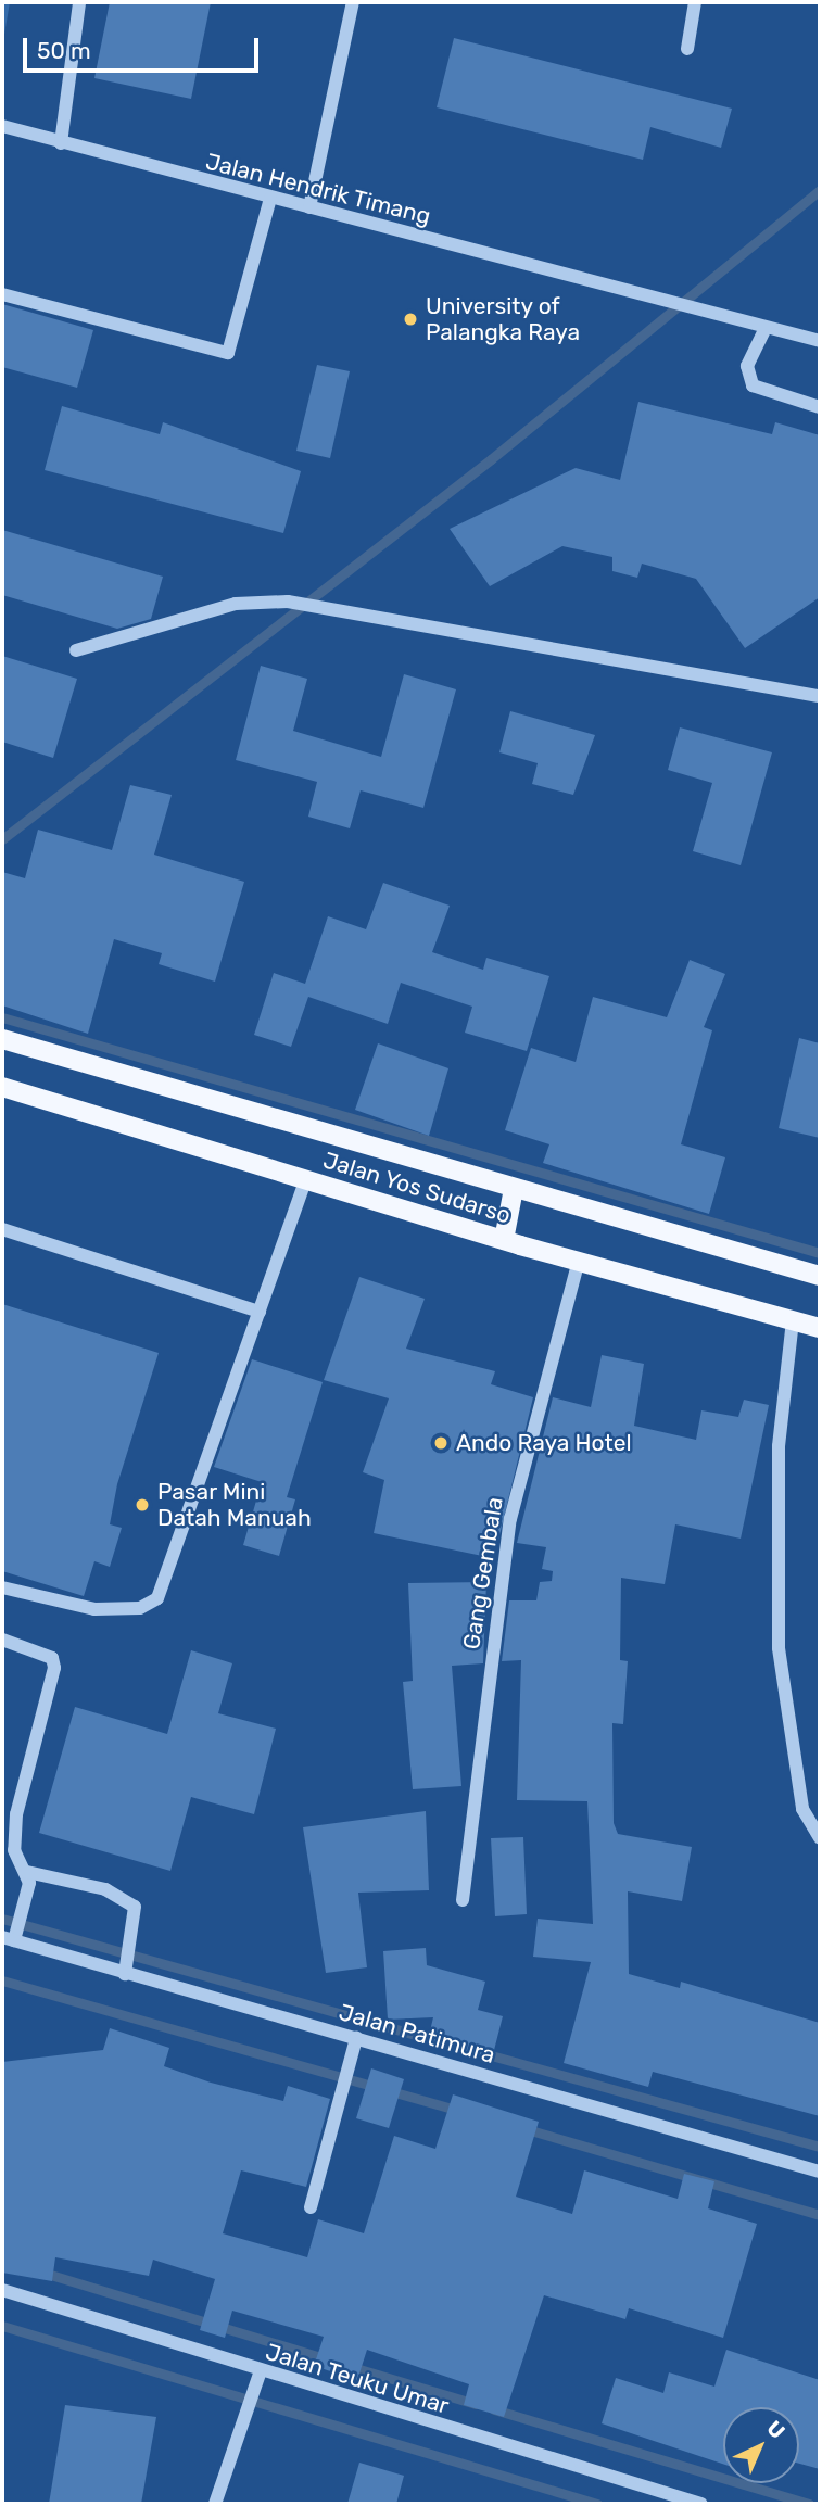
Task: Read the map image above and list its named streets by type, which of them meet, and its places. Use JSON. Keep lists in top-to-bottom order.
{
  "streets": {
    "main road": ["Jalan Yos Sudarso"],
    "street": [
      "Jalan Hendrik Timang",
      "Gang Gembala",
      "Jalan Patimura",
      "Jalan Teuku Umar"
    ]
  },
  "crossings": [
    ["Jalan Yos Sudarso", "Gang Gembala"]
  ],
  "places": ["University of Palangka Raya", "Ando Raya Hotel", "Pasar Mini Datah Manuah"],
  "scale_bar": "50 m",
  "north": "top right"
}
